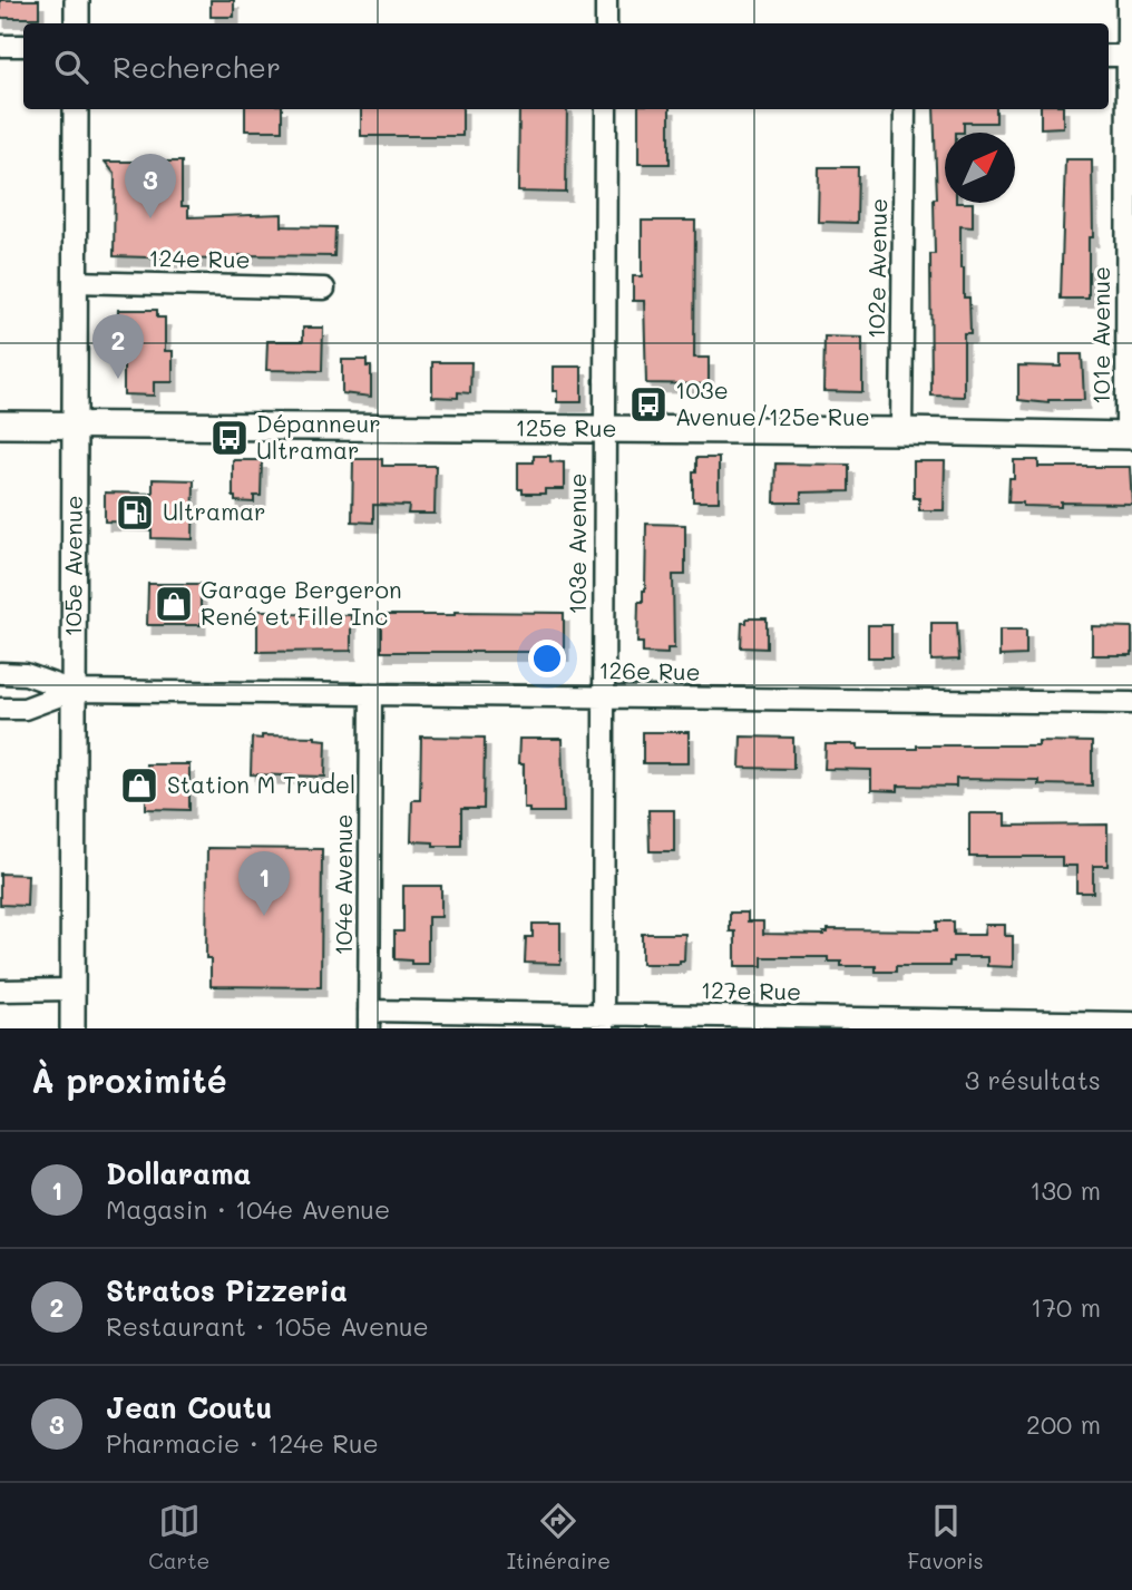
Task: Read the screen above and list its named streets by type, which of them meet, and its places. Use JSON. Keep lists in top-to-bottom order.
{
  "streets": {
    "main road": ["125e Rue"],
    "street": [
      "124e Rue",
      "102e Avenue",
      "101e Avenue",
      "103e Avenue",
      "105e Avenue",
      "126e Rue",
      "104e Avenue",
      "127e Rue"
    ]
  },
  "crossings": [
    ["124e Rue", "105e Avenue"],
    ["102e Avenue", "125e Rue"],
    ["101e Avenue", "125e Rue"],
    ["125e Rue", "103e Avenue"],
    ["125e Rue", "105e Avenue"],
    ["103e Avenue", "126e Rue"],
    ["103e Avenue", "127e Rue"],
    ["105e Avenue", "126e Rue"],
    ["126e Rue", "104e Avenue"],
    ["104e Avenue", "127e Rue"]
  ],
  "places": {
    "bus stop": ["103e Avenue/125e Rue", "Dépanneur Ultramar"],
    "fuel station": ["Ultramar"],
    "shop": ["Garage Bergeron René et Fille Inc", "Station M Trudel"]
  },
  "north": "top right",
  "page": {
    "search": "Rechercher",
    "pins": ["3", "2", "1"],
    "heading": ["À proximité", "3 résultats"],
    "list": [
      {
        "mark": "1",
        "name": "Dollarama",
        "note": "Magasin · 104e Avenue",
        "value": "130 m"
      },
      {
        "mark": "2",
        "name": "Stratos Pizzeria",
        "note": "Restaurant · 105e Avenue",
        "value": "170 m"
      },
      {
        "mark": "3",
        "name": "Jean Coutu",
        "note": "Pharmacie · 124e Rue",
        "value": "200 m"
      }
    ],
    "nav": ["Carte", "Itinéraire", "Favoris"]
  }
}
